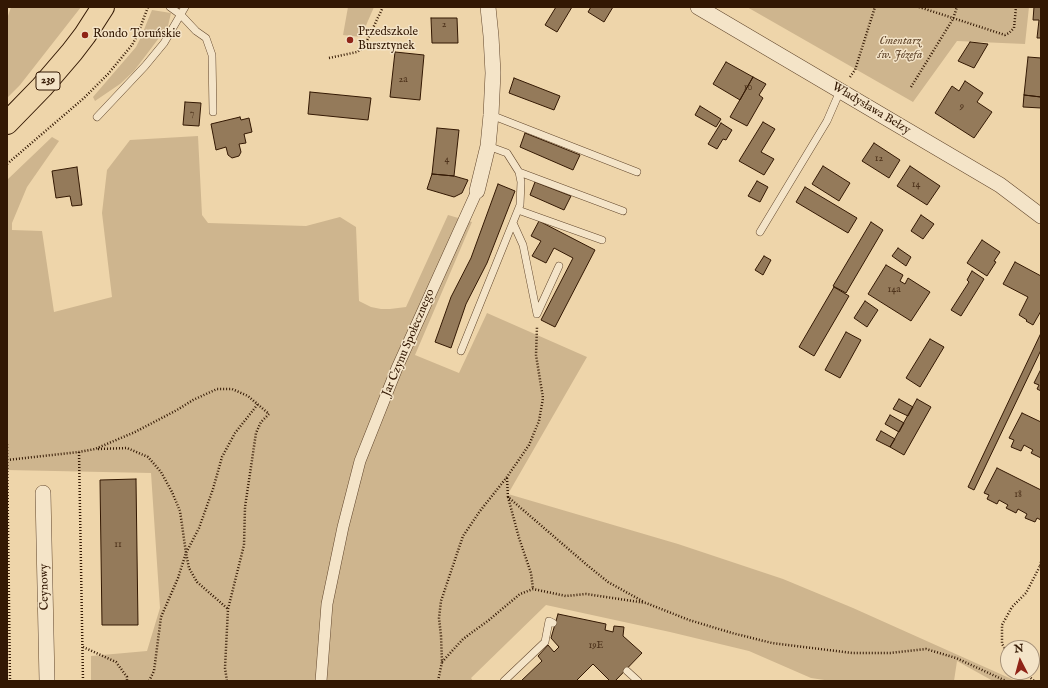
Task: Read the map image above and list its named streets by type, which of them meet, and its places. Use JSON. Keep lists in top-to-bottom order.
{
  "streets": {
    "main road": ["239"],
    "street": ["Władysława Bełzy", "Jar Czynu Społecznego", "Ceynowy"]
  },
  "parks": ["Cmentarz św. Józefa"],
  "places": ["Rondo Toruńskie", "Przedszkole Bursztynek"],
  "house_numbers": [
    "2",
    "2a",
    "10",
    "9",
    "7",
    "12",
    "4",
    "14",
    "14a",
    "18",
    "11",
    "19E"
  ],
  "north": "top"
}
